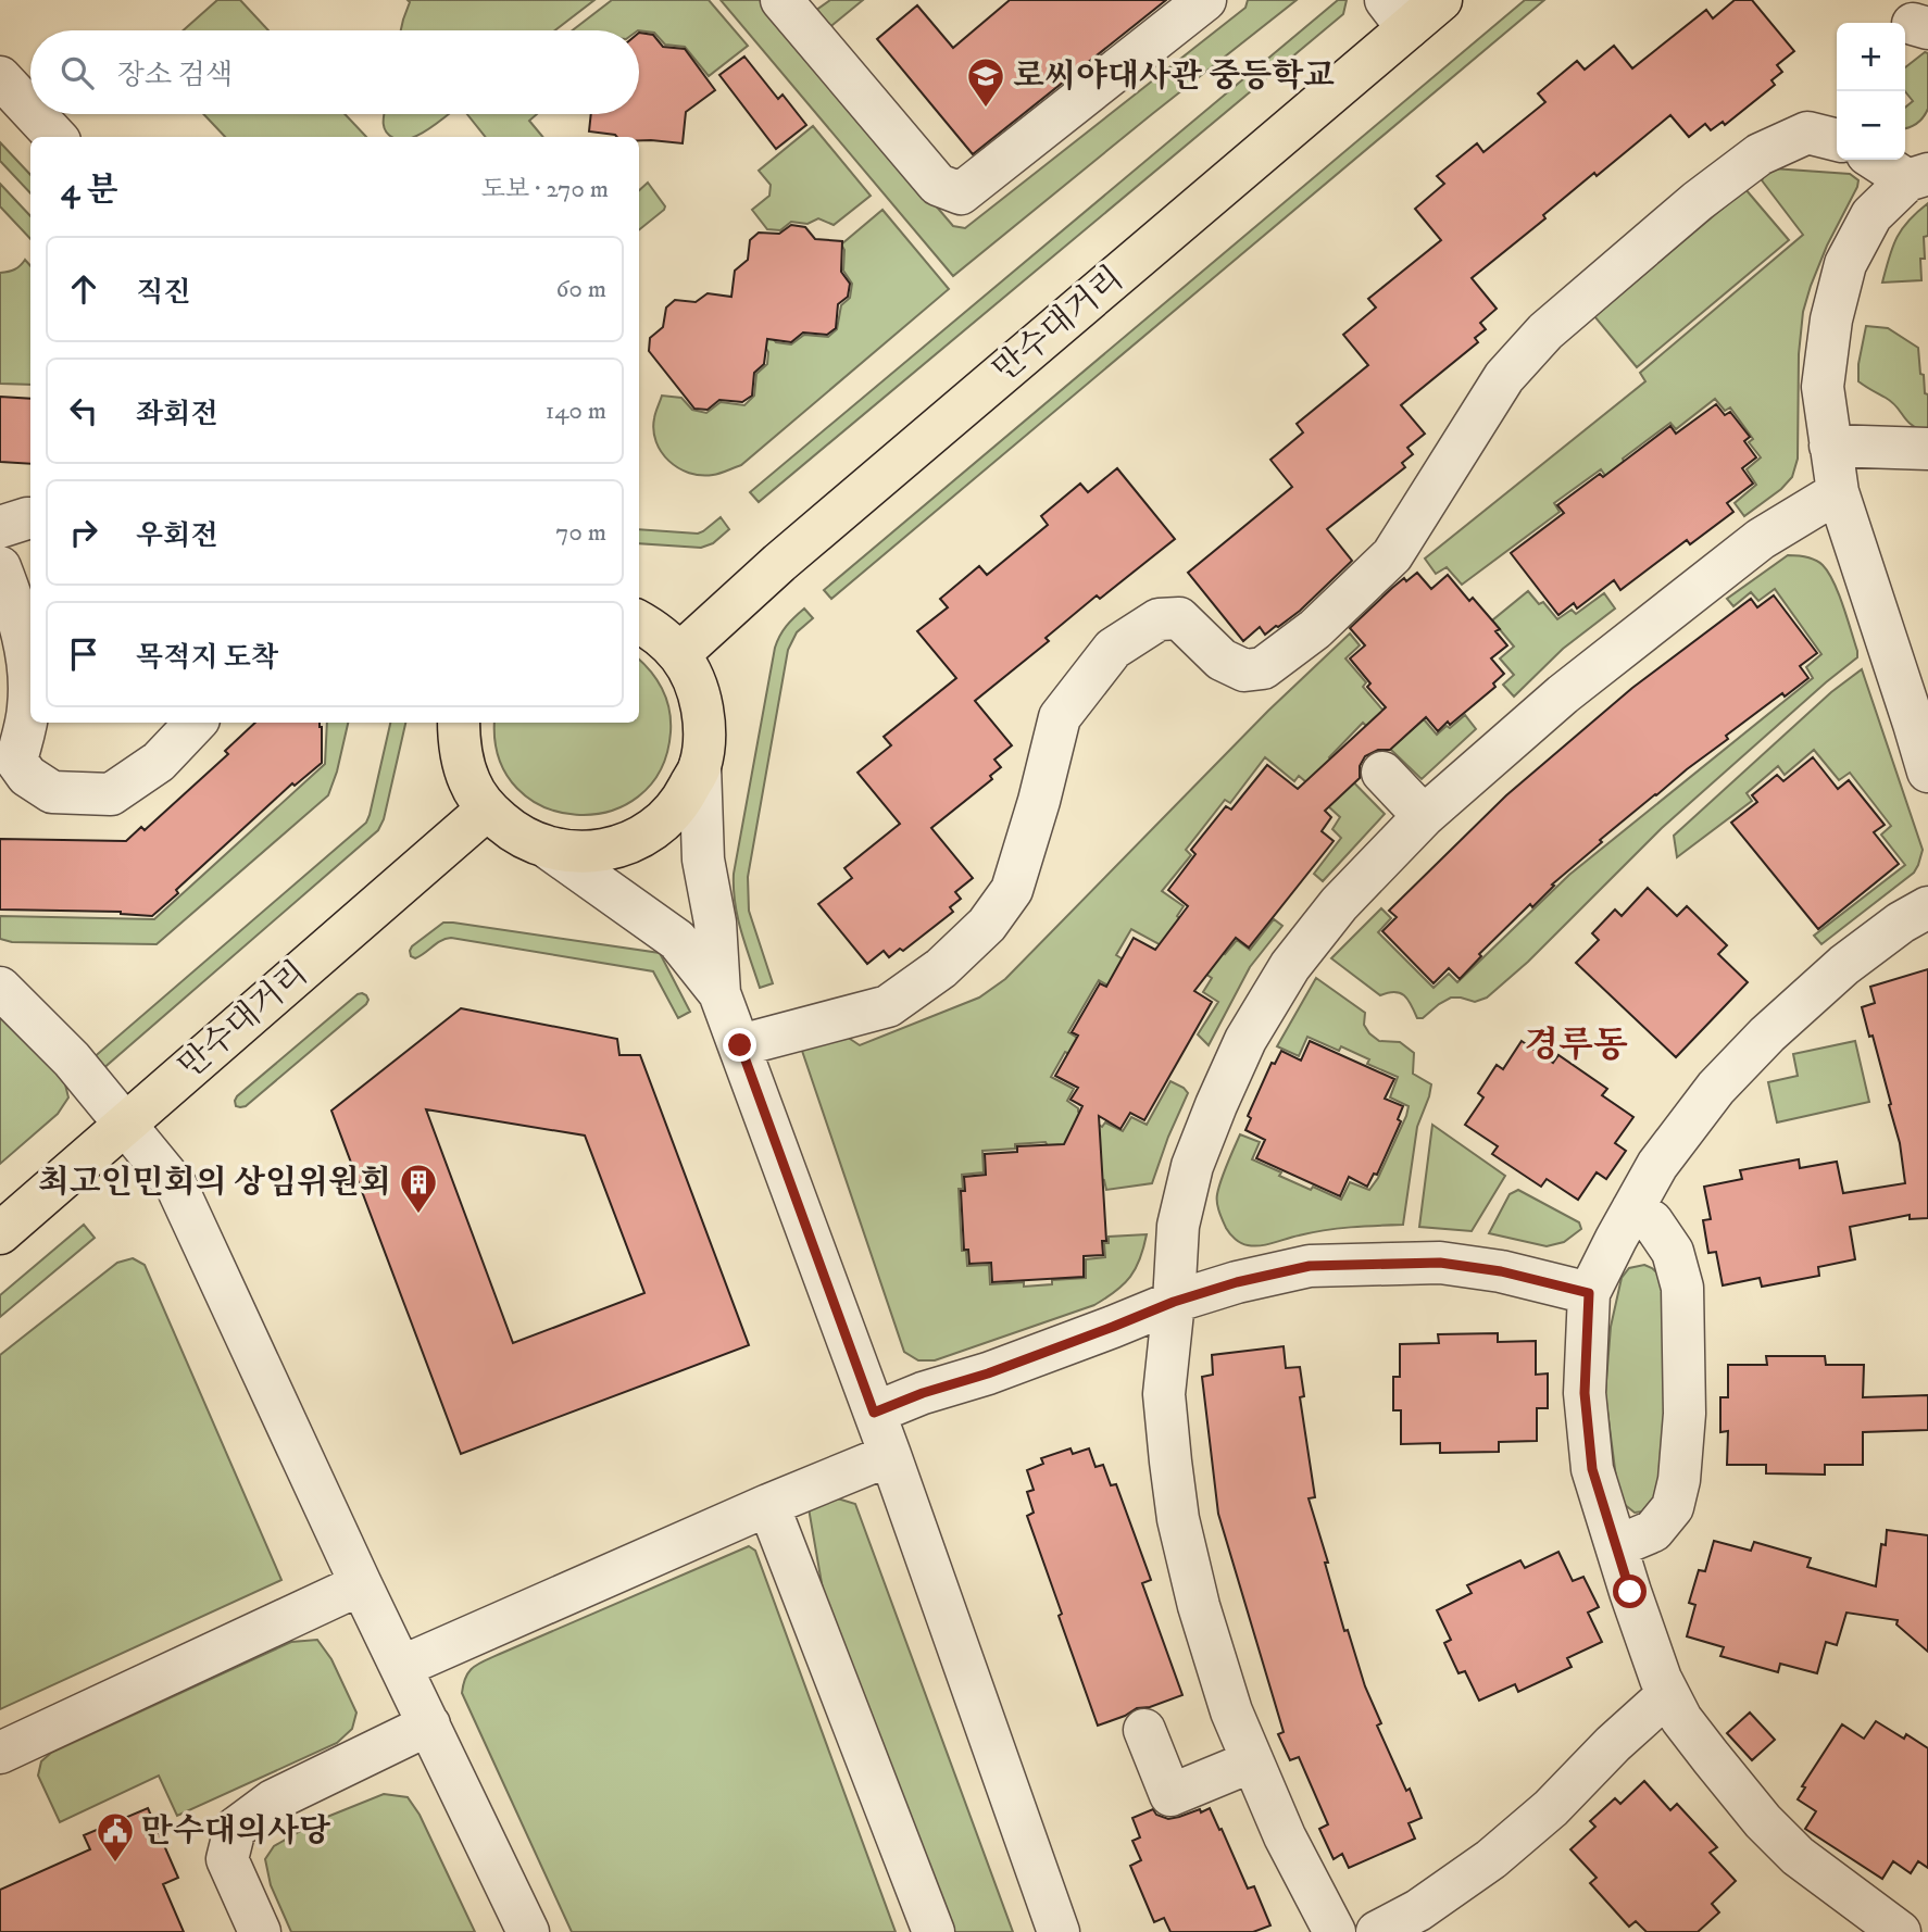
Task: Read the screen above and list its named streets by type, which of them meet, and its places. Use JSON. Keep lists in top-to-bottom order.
{
  "streets": {
    "main road": ["만수대거리"]
  },
  "districts": ["경루동"],
  "places": {
    "school or university": ["로씨야대사관 중등학교"],
    "building": ["최고인민회의 상임위원회"],
    "public building": ["만수대의사당"]
  },
  "page": {
    "map_buttons": ["+", "−"],
    "search": "장소 검색",
    "heading": ["4 분", "도보 · 270 m"],
    "list": [
      ["직진", "60 m"],
      ["좌회전", "140 m"],
      ["우회전", "70 m"],
      "목적지 도착"
    ]
  }
}
